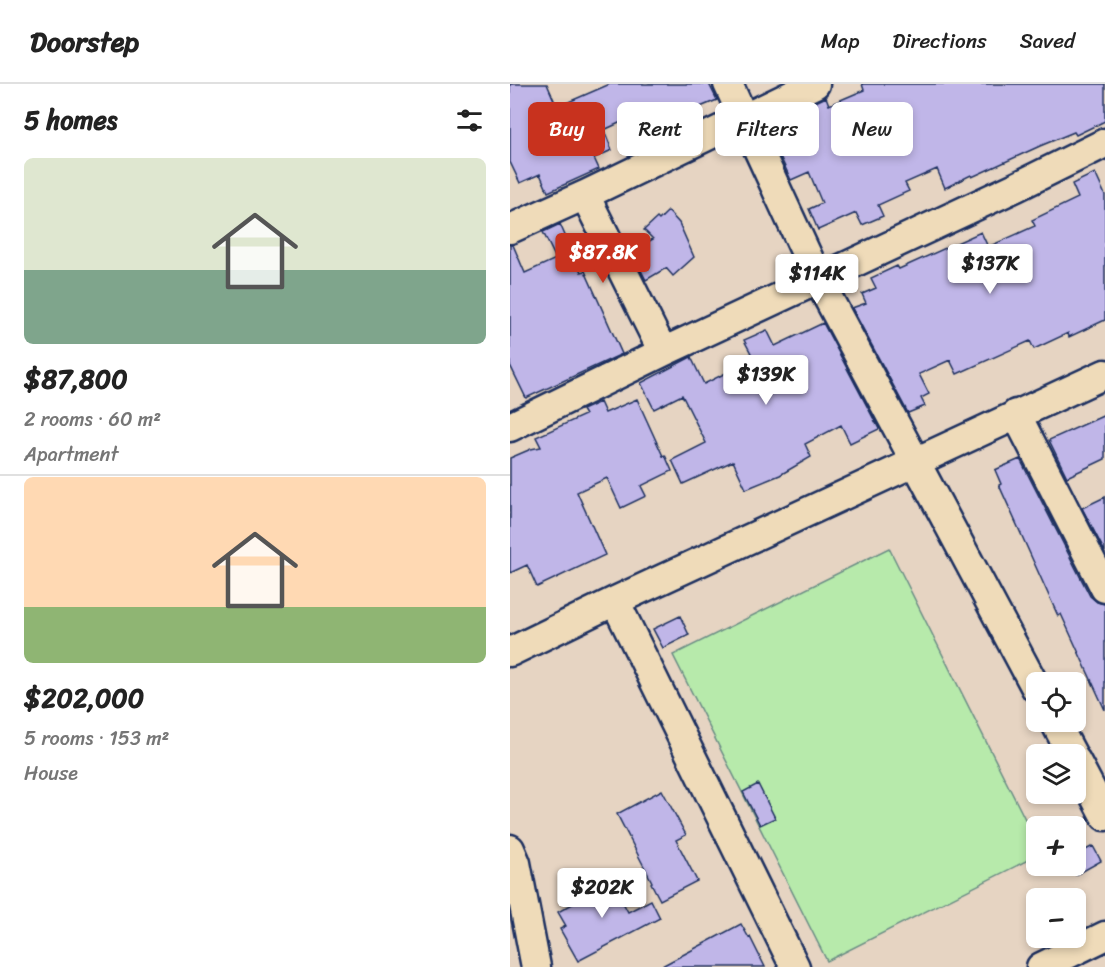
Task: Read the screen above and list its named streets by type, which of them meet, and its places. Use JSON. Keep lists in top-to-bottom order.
{
  "page": {
    "header": "Doorstep",
    "nav": ["Map", "Directions", "Saved"],
    "heading": "5 homes",
    "chip": [
      "Buy",
      "Rent",
      "Filters",
      "New"
    ],
    "list": [
      {
        "name": "$87,800",
        "note": "2 rooms · 60 m² · Apartment"
      },
      {
        "name": "$202,000",
        "note": "5 rooms · 153 m² · House"
      }
    ],
    "price": [
      "$87.8K",
      "$137K",
      "$114K",
      "$139K",
      "$202K"
    ],
    "map_buttons": ["+", "−"]
  }
}
